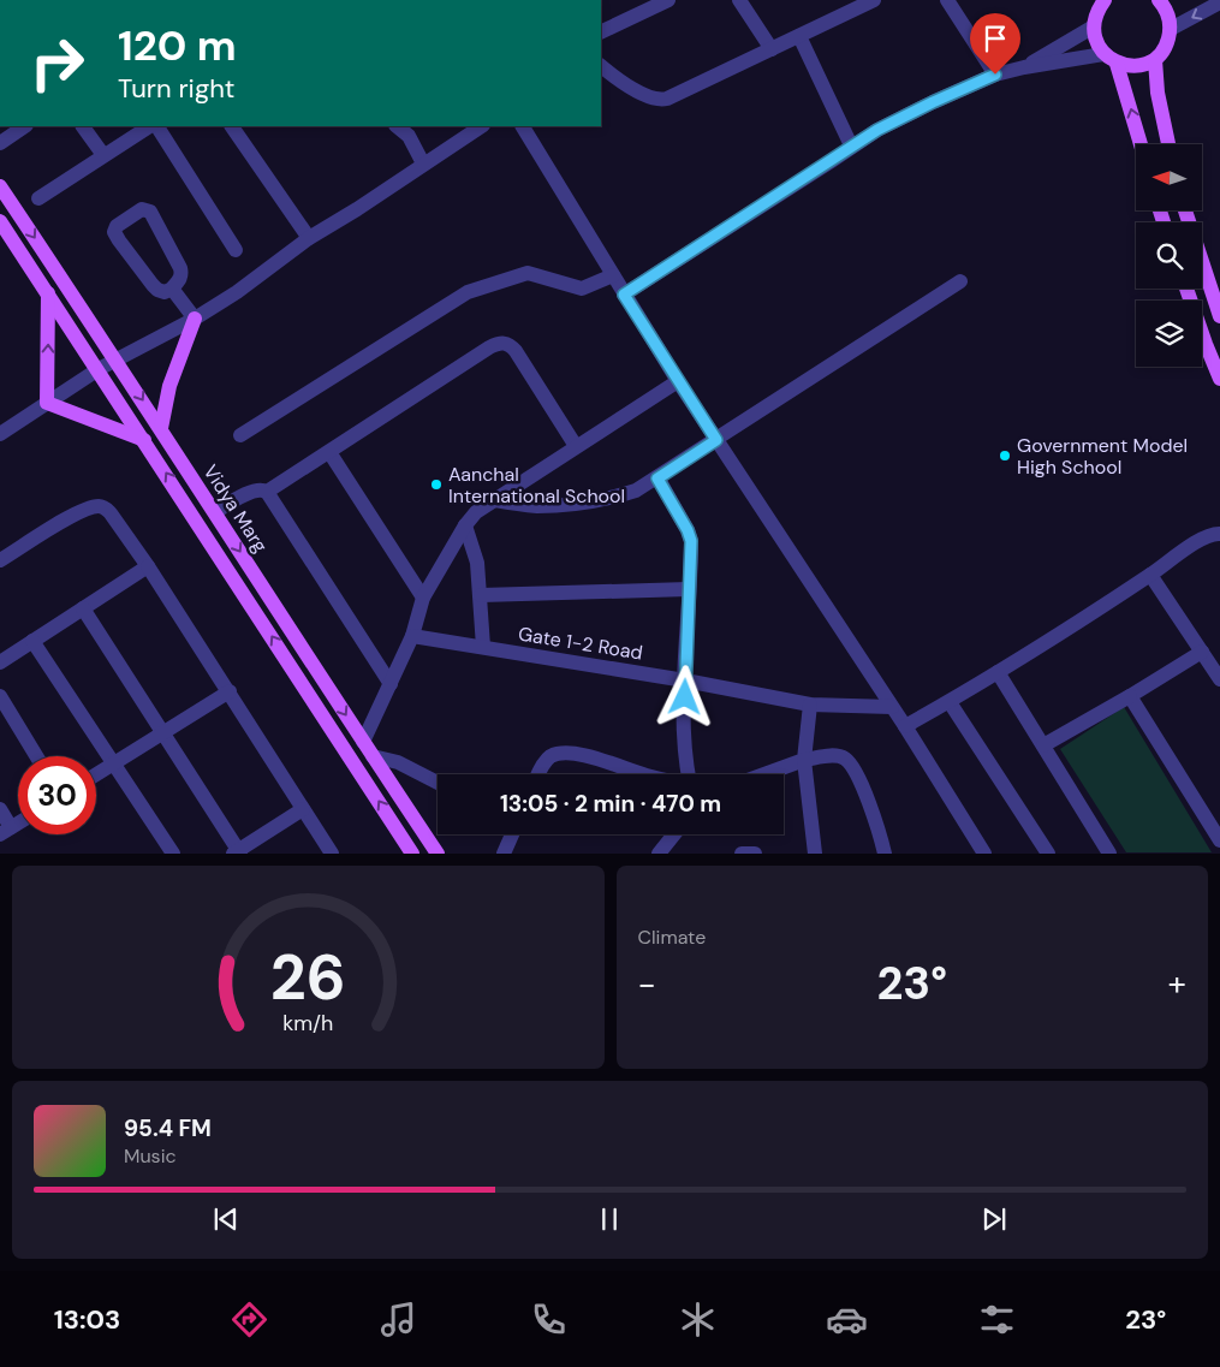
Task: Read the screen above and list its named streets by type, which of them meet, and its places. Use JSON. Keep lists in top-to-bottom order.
{
  "streets": {
    "main road": ["Vidya Marg"],
    "street": ["Gate 1-2 Road"]
  },
  "places": ["Government Model High School", "Aanchal International School"],
  "north": "left",
  "page": {
    "turn": ["120 m", "Turn right"],
    "limit": "30",
    "trip": "13:05 · 2 min · 470 m",
    "tile": "Climate",
    "heat": ["−", "23°", "+"],
    "song": ["95.4 FM", "Music"],
    "tabs": ["13:03", "23°"],
    "gauge": ["26", "km/h"]
  }
}
